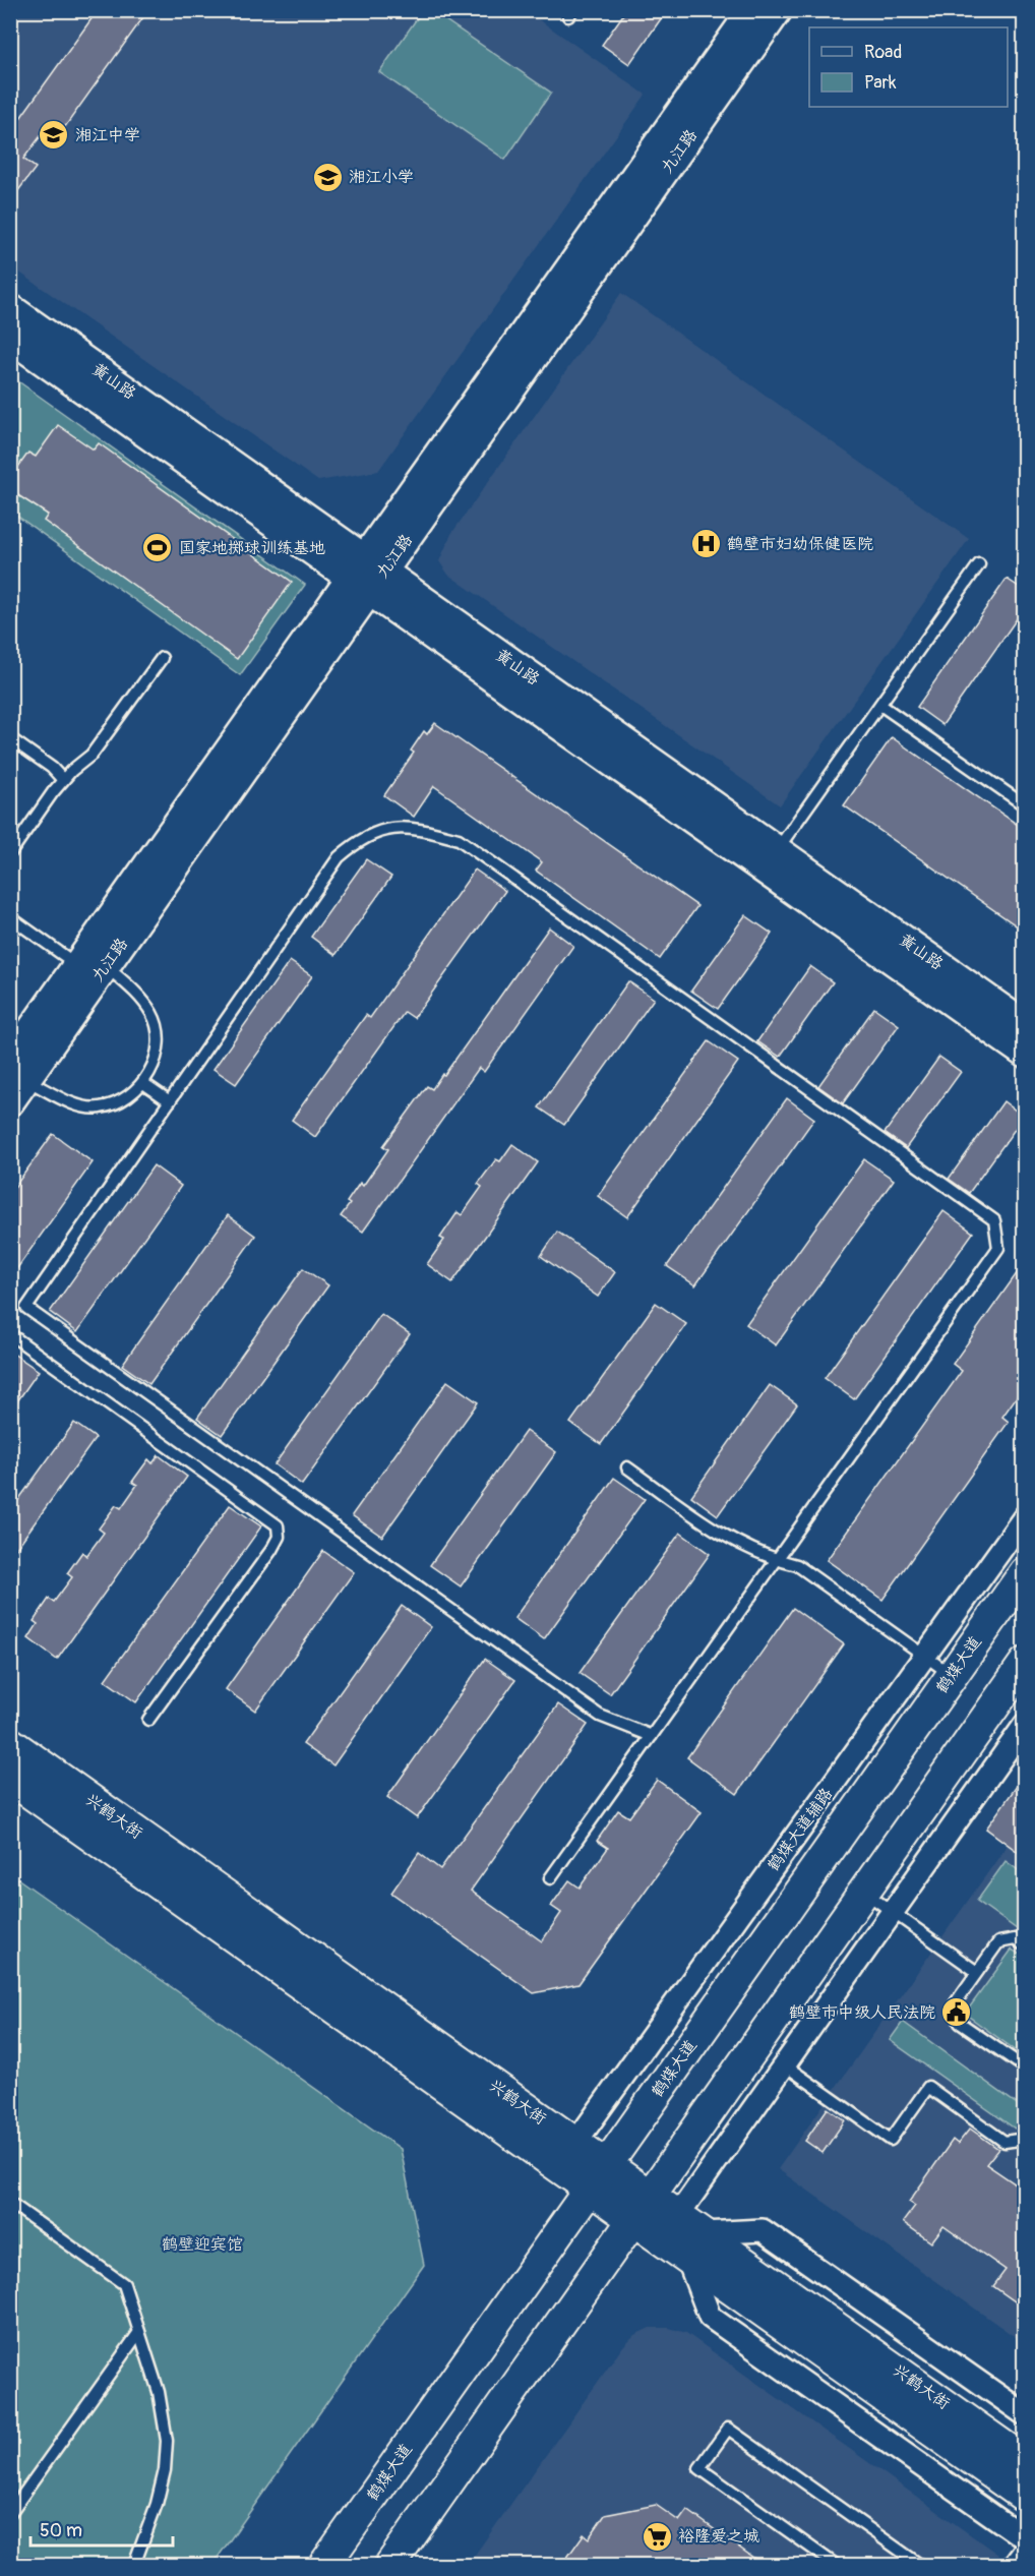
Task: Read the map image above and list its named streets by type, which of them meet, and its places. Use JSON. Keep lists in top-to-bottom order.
{
  "streets": {
    "main road": ["鹤煤大道", "兴鹤大街"],
    "street": ["九江路", "黄山路", "鹤煤大道辅路"]
  },
  "crossings": [
    ["九江路", "黄山路"],
    ["鹤煤大道", "兴鹤大街"],
    ["兴鹤大街", "鹤煤大道辅路"]
  ],
  "parks": ["鹤壁迎宾馆"],
  "places": {
    "school or university": ["湘江中学", "湘江小学"],
    "hospital": ["鹤壁市妇幼保健医院"],
    "sports": ["国家地掷球训练基地"],
    "public building": ["鹤壁市中级人民法院"],
    "supermarket": ["裕隆爱之城"]
  },
  "legend": ["Road", "Park"],
  "scale_bar": "50 m"
}
